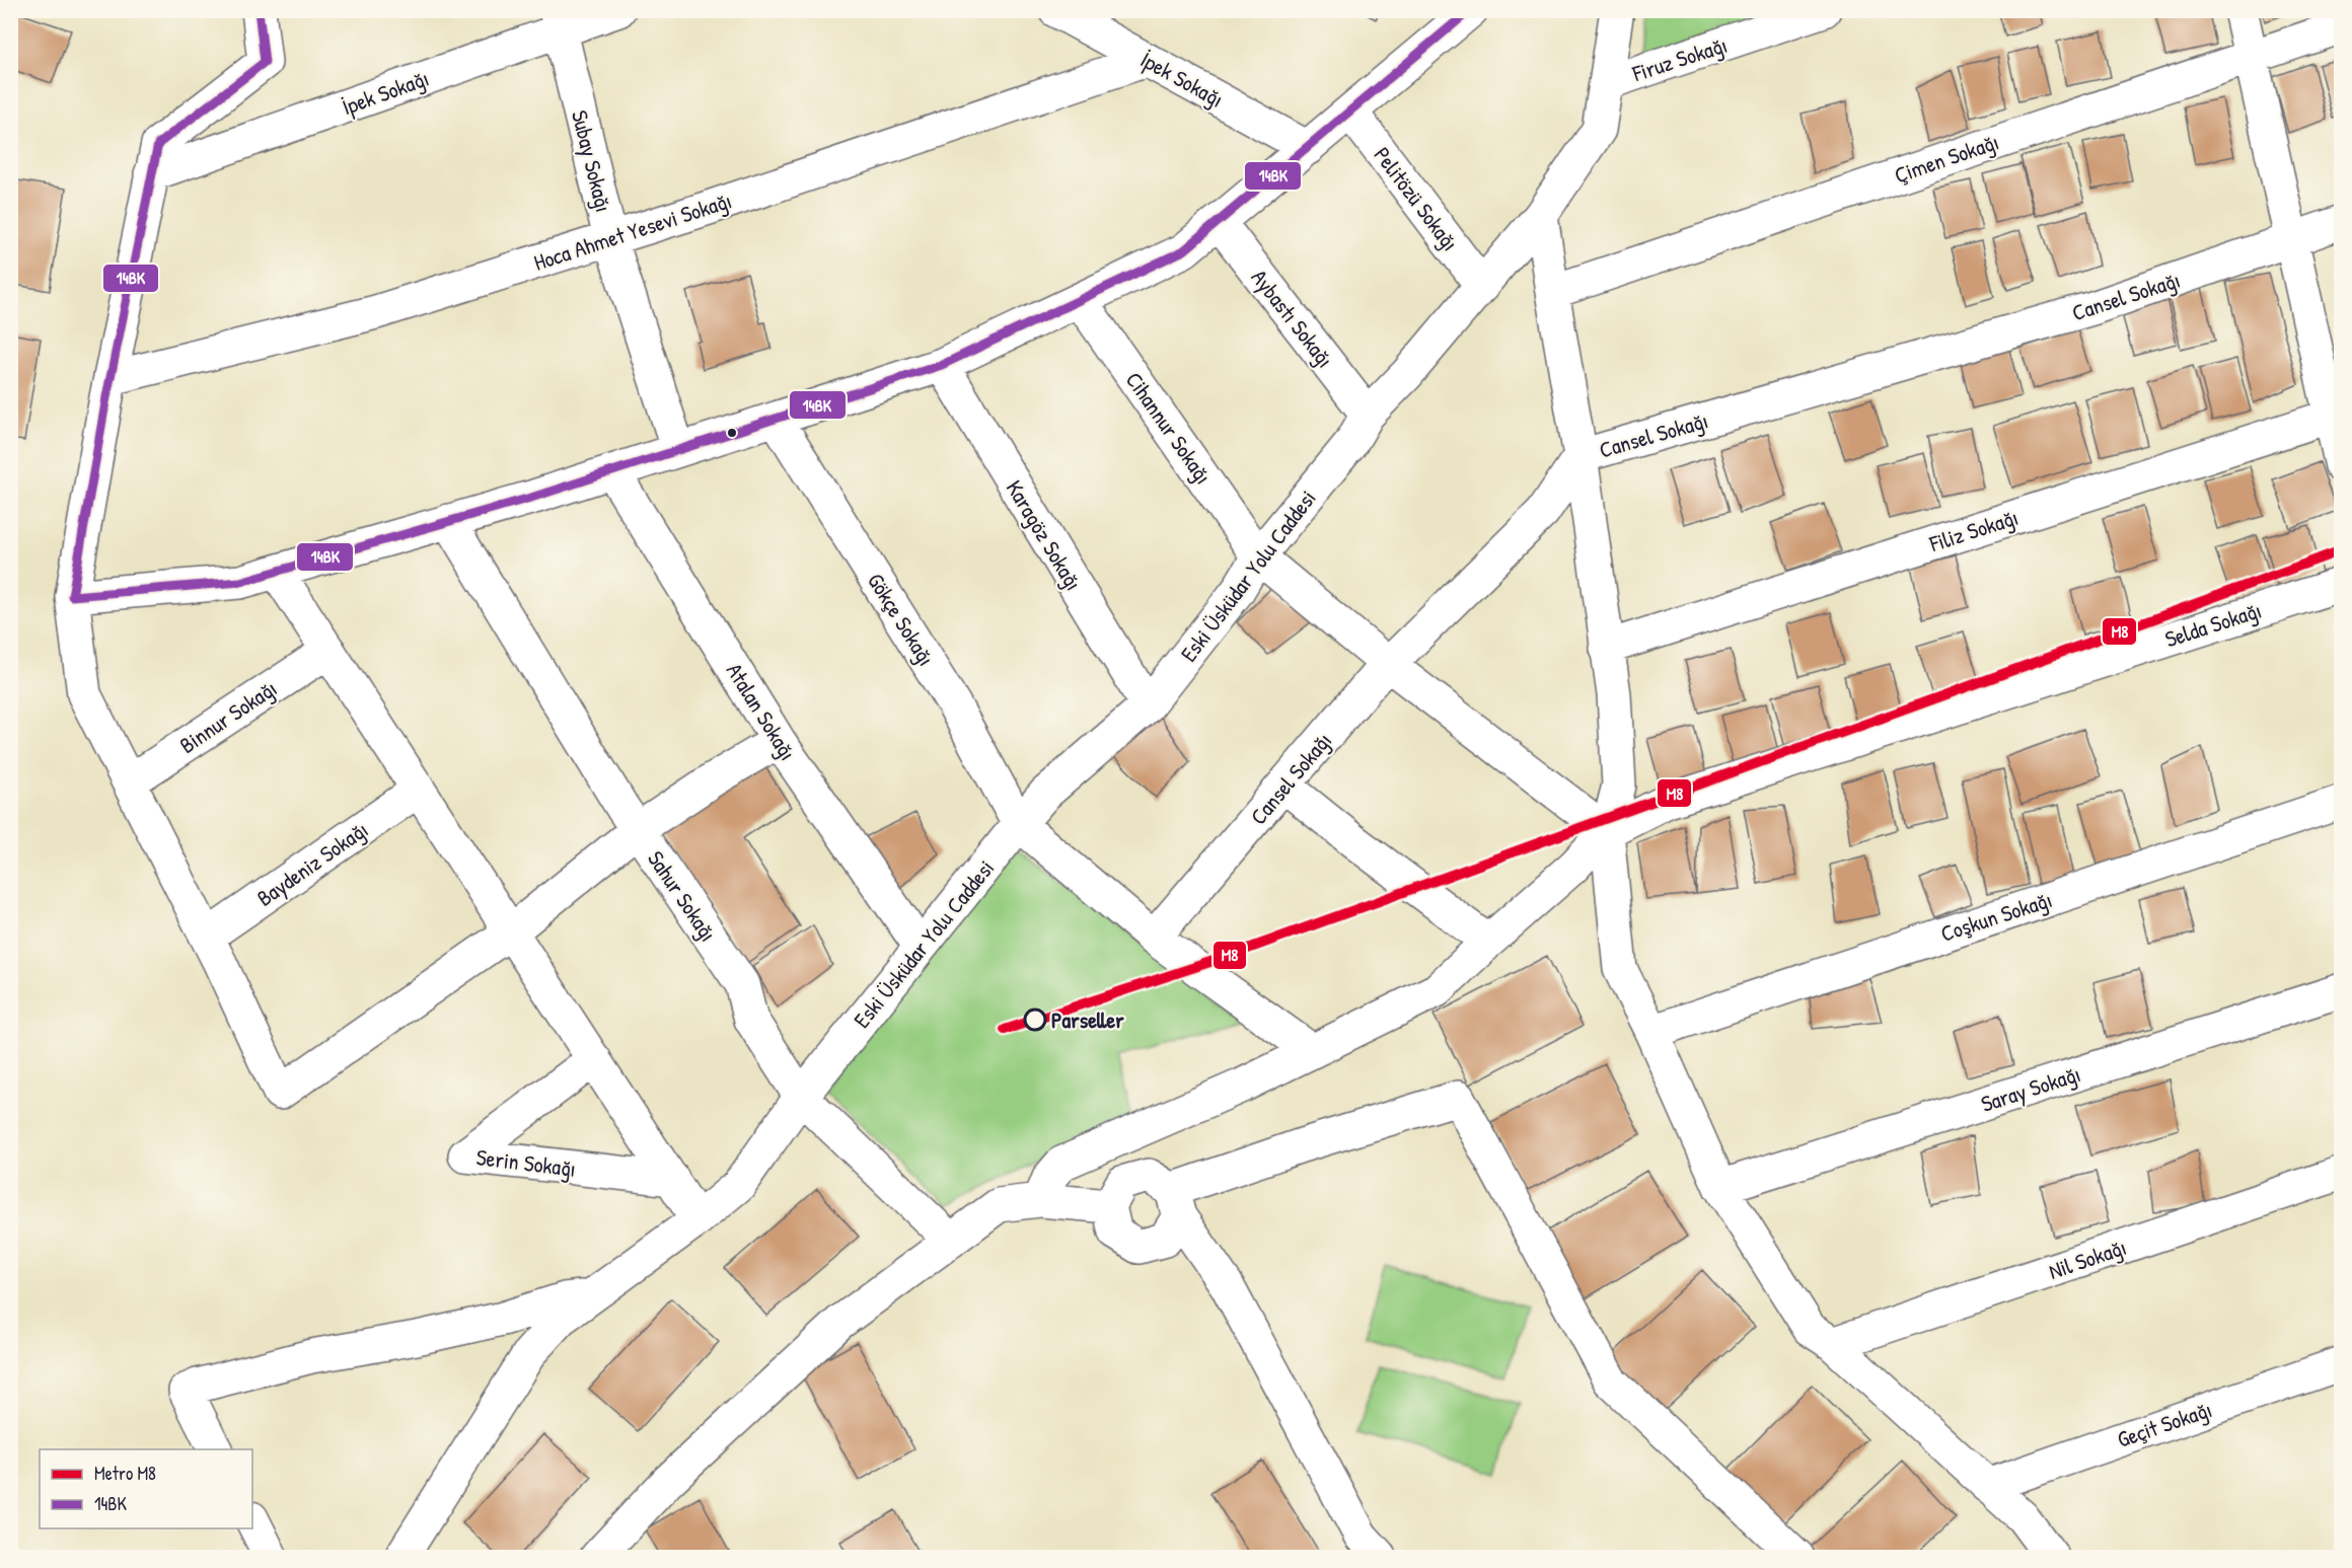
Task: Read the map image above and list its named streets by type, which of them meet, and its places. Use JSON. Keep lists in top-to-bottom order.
{
  "streets": {
    "street": [
      "Firuz Sokağı",
      "İpek Sokağı",
      "Çimen Sokağı",
      "Subay Sokağı",
      "Pelitözü Sokağı",
      "Hoca Ahmet Yesevi Sokağı",
      "Cansel Sokağı",
      "Aybastı Sokağı",
      "Cihannur Sokağı",
      "Filiz Sokağı",
      "Karagöz Sokağı",
      "Eski Üsküdar Yolu Caddesi",
      "Gökçe Sokağı",
      "Selda Sokağı",
      "Atalan Sokağı",
      "Binnur Sokağı",
      "Baydeniz Sokağı",
      "Sahur Sokağı",
      "Coşkun Sokağı",
      "Saray Sokağı",
      "Serin Sokağı",
      "Nil Sokağı",
      "Geçit Sokağı"
    ]
  },
  "crossings": [
    ["Firuz Sokağı", "Eski Üsküdar Yolu Caddesi"],
    ["İpek Sokağı", "Subay Sokağı"],
    ["İpek Sokağı", "Hoca Ahmet Yesevi Sokağı"],
    ["Subay Sokağı", "Hoca Ahmet Yesevi Sokağı"],
    ["Pelitözü Sokağı", "Eski Üsküdar Yolu Caddesi"],
    ["Cansel Sokağı", "Cihannur Sokağı"],
    ["Aybastı Sokağı", "Eski Üsküdar Yolu Caddesi"],
    ["Cihannur Sokağı", "Eski Üsküdar Yolu Caddesi"],
    ["Karagöz Sokağı", "Eski Üsküdar Yolu Caddesi"],
    ["Eski Üsküdar Yolu Caddesi", "Gökçe Sokağı"],
    ["Eski Üsküdar Yolu Caddesi", "Atalan Sokağı"],
    ["Eski Üsküdar Yolu Caddesi", "Sahur Sokağı"]
  ],
  "places": ["Parseller"],
  "lines": ["transit line 14BK", "metro line M8"],
  "legend": ["Metro M8", "14BK"]
}
